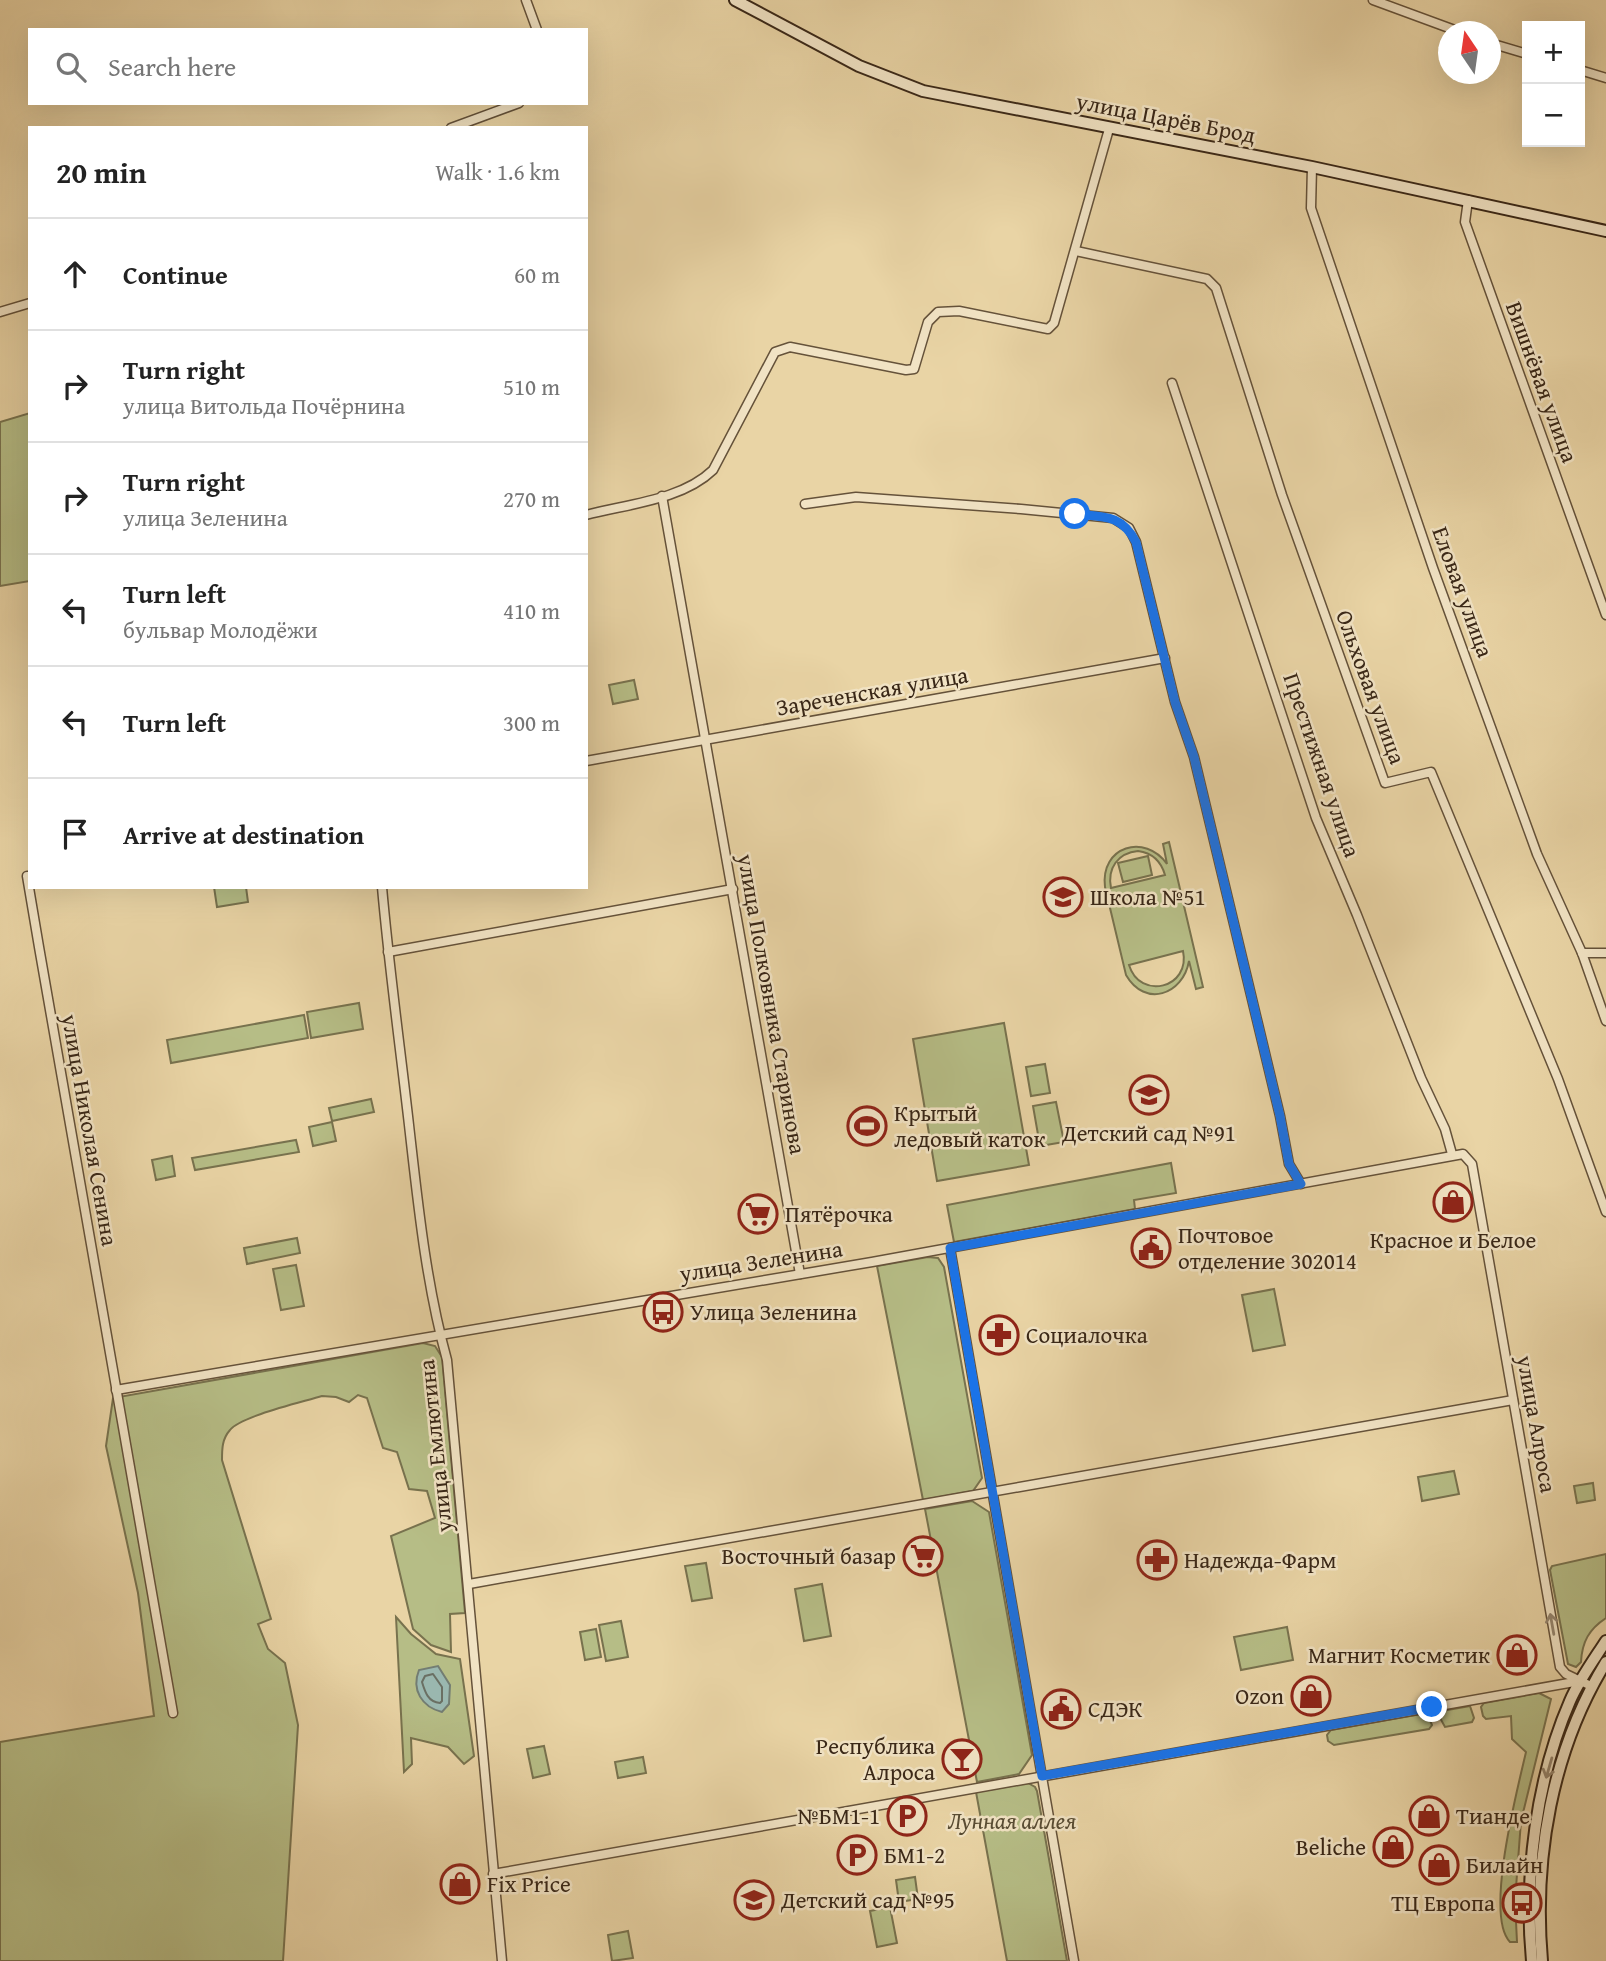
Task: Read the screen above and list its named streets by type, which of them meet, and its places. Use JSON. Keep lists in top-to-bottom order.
{
  "streets": {
    "street": [
      "улица Царёв Брод",
      "Вишнёвая улица",
      "Еловая улица",
      "Ольховая улица",
      "Зареченская улица",
      "Престижная улица",
      "улица Полковника Старинова",
      "улица Николая Сенина",
      "улица Зеленина",
      "улица Алроса",
      "улица Емлютина"
    ]
  },
  "crossings": [
    ["улица Царёв Брод", "Вишнёвая улица"],
    ["улица Царёв Брод", "Еловая улица"],
    ["Зареченская улица", "улица Полковника Старинова"],
    ["Престижная улица", "улица Зеленина"],
    ["Престижная улица", "улица Алроса"],
    ["улица Полковника Старинова", "улица Зеленина"],
    ["улица Николая Сенина", "улица Зеленина"],
    ["улица Зеленина", "улица Алроса"],
    ["улица Зеленина", "улица Емлютина"]
  ],
  "one_way": ["улица Алроса"],
  "parks": ["Лунная аллея"],
  "places": {
    "school or university": ["Школа №51", "Детский сад №91", "Детский сад №95"],
    "sports": ["Крытый ледовый каток"],
    "shop": [
      "Красное и Белое",
      "Магнит Косметик",
      "Ozon",
      "Тианде",
      "Beliche",
      "Билайн",
      "Fix Price"
    ],
    "supermarket": ["Пятёрочка", "Восточный базар"],
    "public building": ["Почтовое отделение 302014", "СДЭК"],
    "bus stop": ["Улица Зеленина", "ТЦ Европа"],
    "pharmacy": ["Социалочка", "Надежда-Фарм"],
    "bar": ["Республика Алроса"],
    "parking": ["№БМ1-1", "БМ1-2"]
  },
  "north": "top",
  "page": {
    "map_buttons": ["+", "−"],
    "search": "Search here",
    "heading": ["20 min", "Walk · 1.6 km"],
    "list": [
      ["Continue", "60 m"],
      ["Turn right", "улица Витольда Почёрнина", "510 m"],
      ["Turn right", "улица Зеленина", "270 m"],
      ["Turn left", "бульвар Молодёжи", "410 m"],
      ["Turn left", "300 m"],
      "Arrive at destination"
    ]
  }
}
